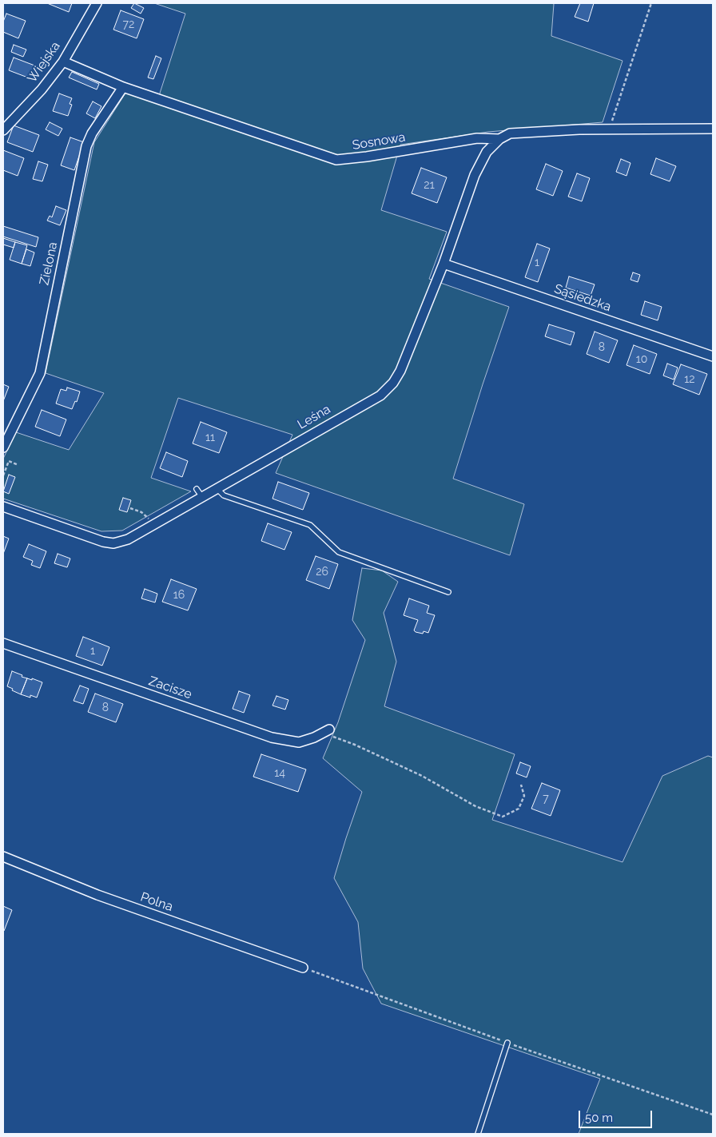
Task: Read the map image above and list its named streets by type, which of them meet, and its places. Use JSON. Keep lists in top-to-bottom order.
{
  "streets": {
    "street": [
      "Wiejska",
      "Sosnowa",
      "Zielona",
      "Sąsiedzka",
      "Leśna",
      "Zacisze",
      "Polna"
    ]
  },
  "crossings": [
    ["Wiejska", "Sosnowa"],
    ["Sosnowa", "Zielona"],
    ["Sosnowa", "Leśna"],
    ["Sąsiedzka", "Leśna"]
  ],
  "house_numbers": [
    "72",
    "21",
    "1",
    "8",
    "10",
    "12",
    "11",
    "26",
    "16",
    "1",
    "8",
    "14",
    "7"
  ],
  "scale_bar": "50 m"
}
